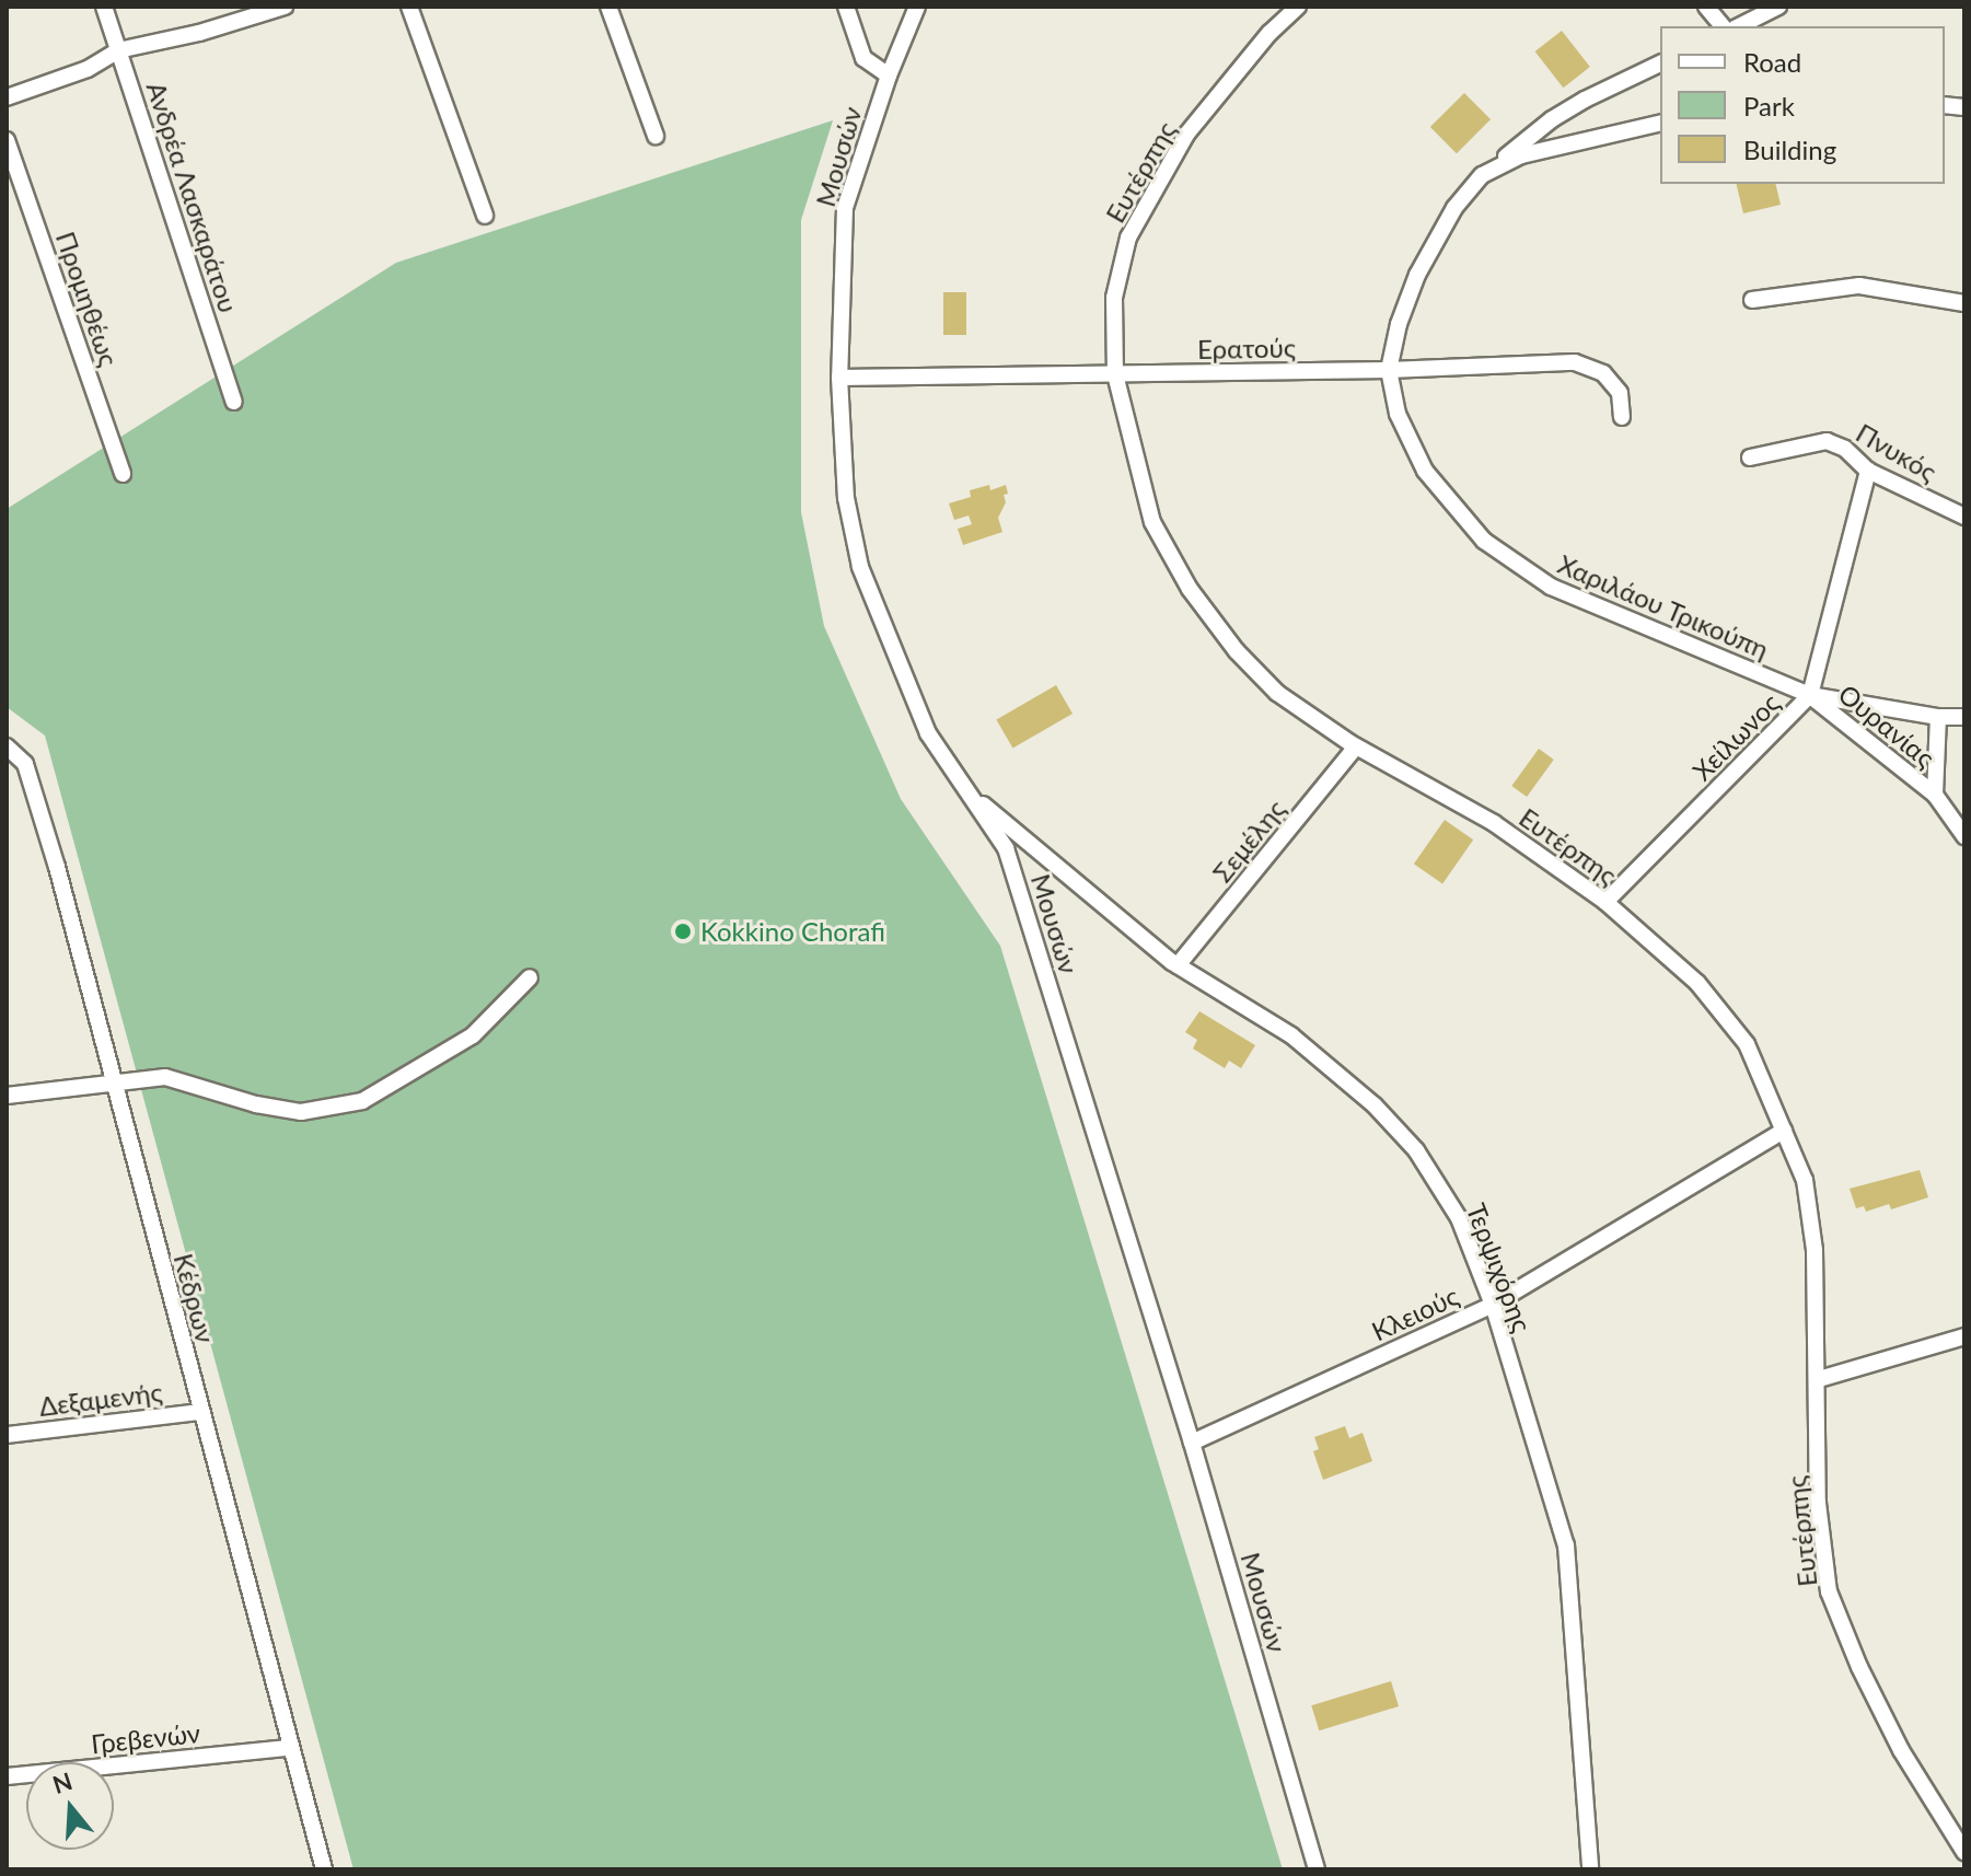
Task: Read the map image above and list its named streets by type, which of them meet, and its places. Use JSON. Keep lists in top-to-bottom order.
{
  "streets": {
    "street": [
      "Μουσών",
      "Ευτέρπης",
      "Ανδρέα Λασκαράτου",
      "Προμηθέως",
      "Ερατούς",
      "Πνυκός",
      "Χαριλάου Τρικούπη",
      "Ουρανίας",
      "Χείλωνος",
      "Σεμέλης",
      "Τερψιχόρης",
      "Κέδρων",
      "Κλειούς",
      "Δεξαμενής",
      "Γρεβενών"
    ]
  },
  "crossings": [
    ["Μουσών", "Ερατούς"],
    ["Μουσών", "Τερψιχόρης"],
    ["Μουσών", "Κλειούς"],
    ["Ευτέρπης", "Ερατούς"],
    ["Ευτέρπης", "Χείλωνος"],
    ["Ευτέρπης", "Σεμέλης"],
    ["Ευτέρπης", "Κλειούς"],
    ["Ερατούς", "Χαριλάου Τρικούπη"],
    ["Πνυκός", "Χείλωνος"],
    ["Χαριλάου Τρικούπη", "Ουρανίας"],
    ["Χαριλάου Τρικούπη", "Χείλωνος"],
    ["Ουρανίας", "Χείλωνος"],
    ["Σεμέλης", "Τερψιχόρης"],
    ["Τερψιχόρης", "Κλειούς"],
    ["Κέδρων", "Δεξαμενής"],
    ["Κέδρων", "Γρεβενών"]
  ],
  "places": ["Kokkino Chorafi"],
  "legend": ["Road", "Park", "Building"],
  "north": "top"
}
